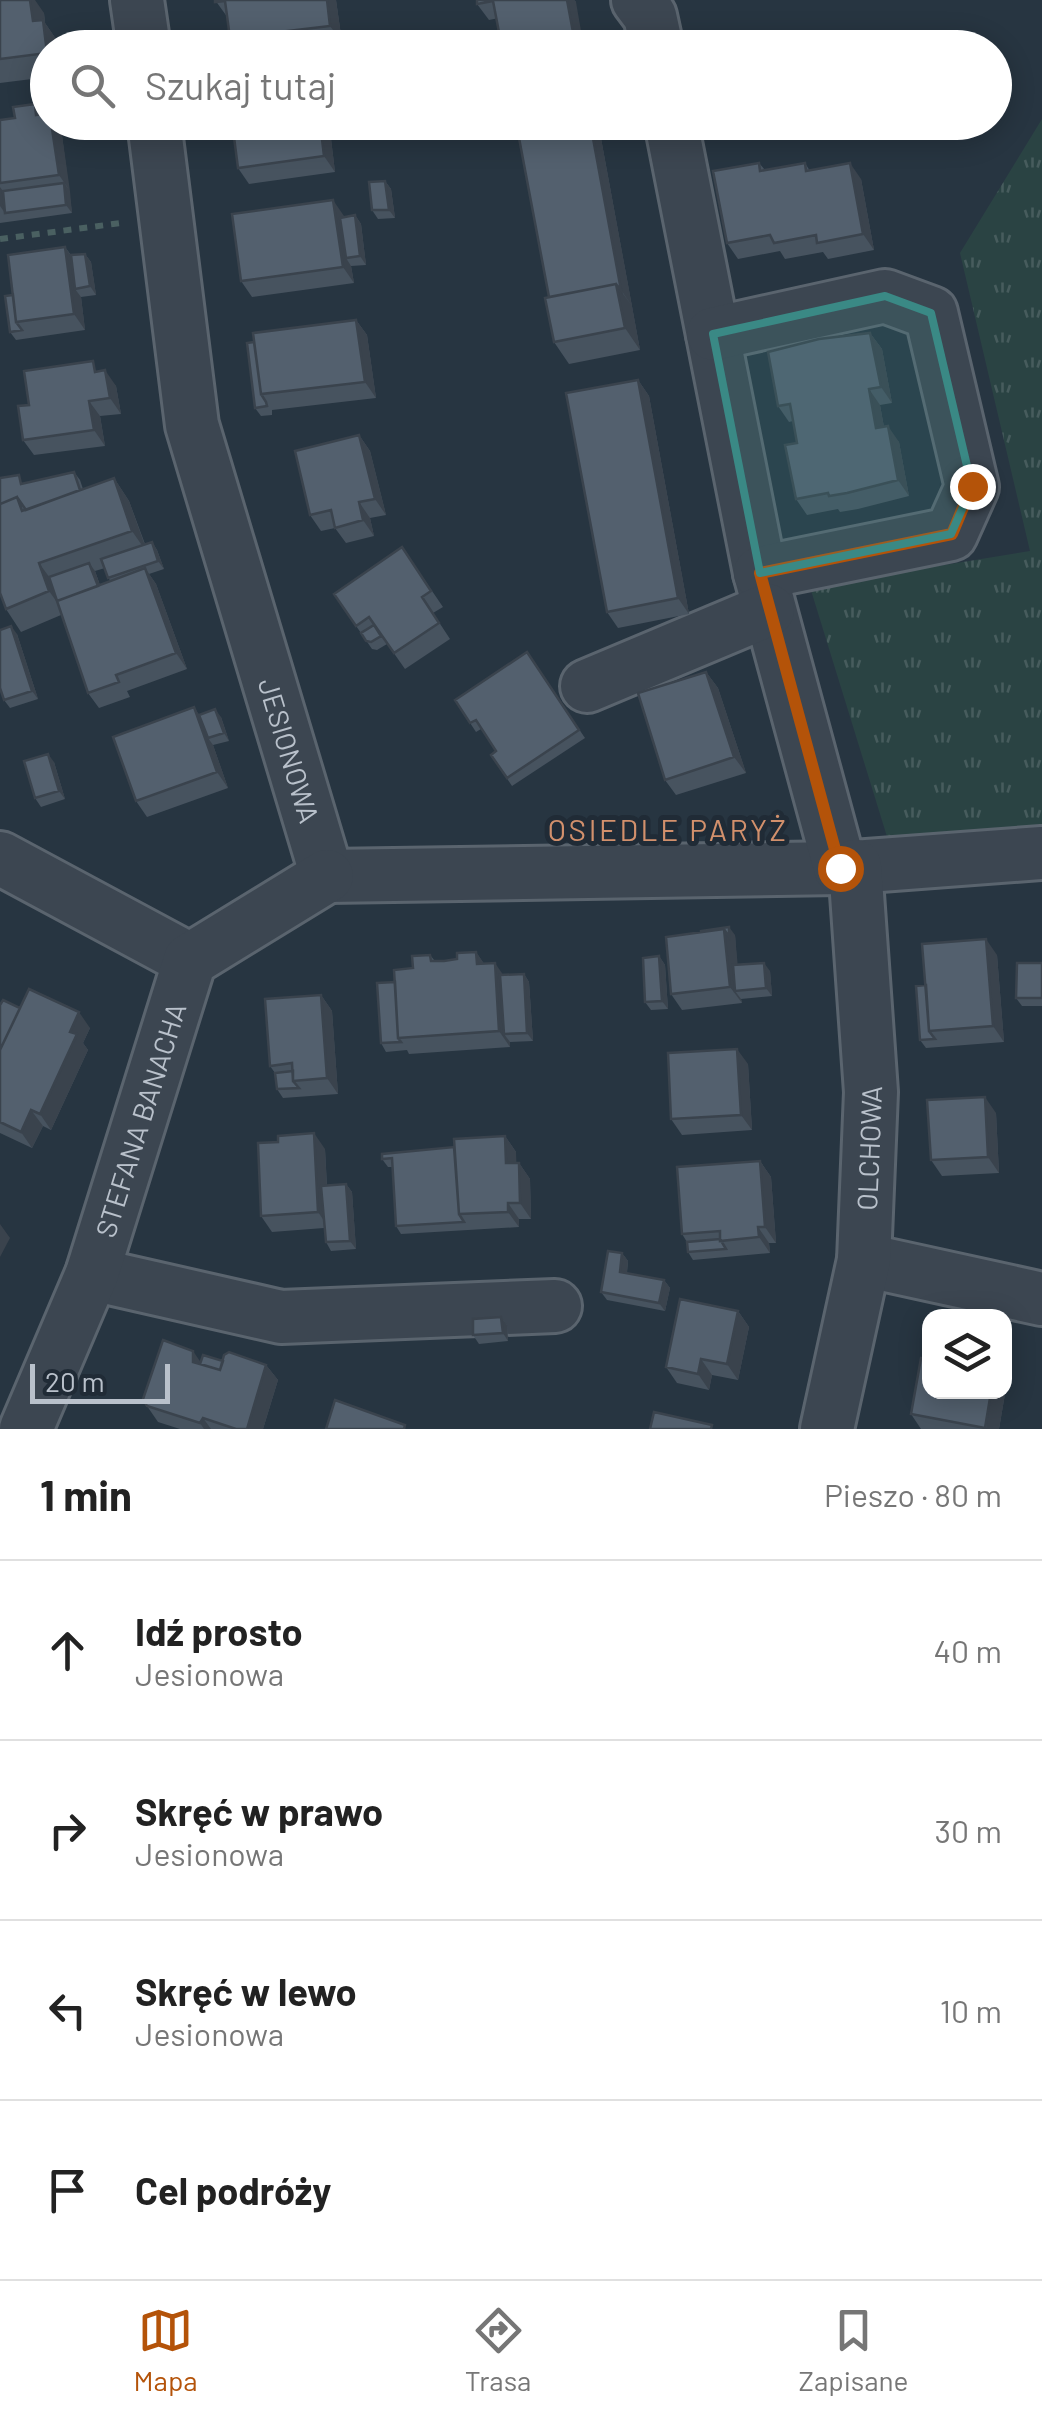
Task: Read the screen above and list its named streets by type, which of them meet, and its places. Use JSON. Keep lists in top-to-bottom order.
{
  "streets": {
    "street": ["JESIONOWA", "STEFANA BANACHA", "OLCHOWA"]
  },
  "districts": ["OSIEDLE PARYŻ"],
  "scale_bar": "20 m",
  "page": {
    "search": "Szukaj tutaj",
    "scale": "20 m",
    "heading": ["1 min", "Pieszo · 80 m"],
    "list": [
      ["Idź prosto", "Jesionowa", "40 m"],
      ["Skręć w prawo", "Jesionowa", "30 m"],
      ["Skręć w lewo", "Jesionowa", "10 m"],
      "Cel podróży"
    ],
    "nav": ["Mapa", "Trasa", "Zapisane"]
  }
}
